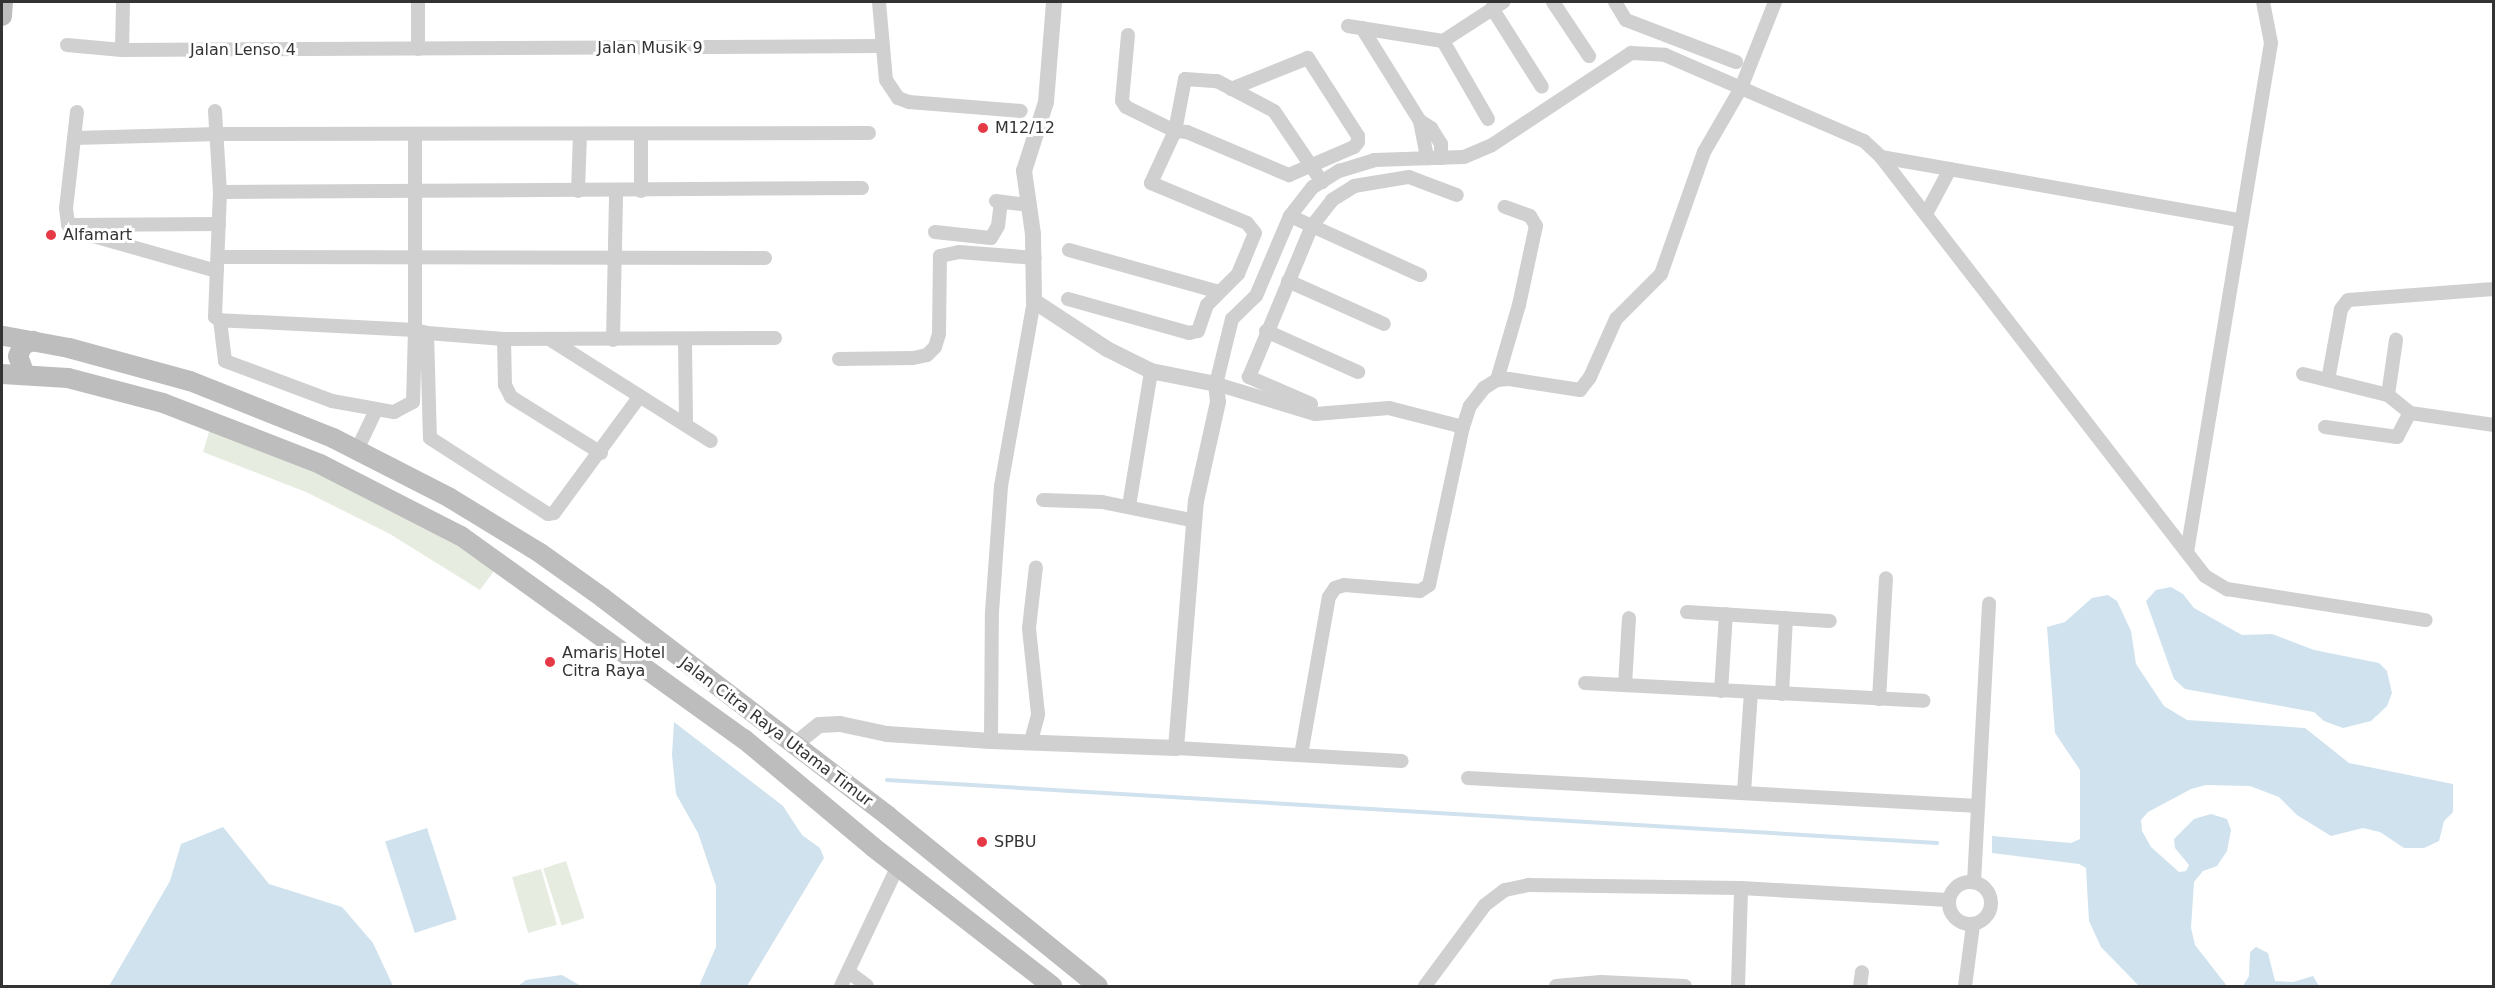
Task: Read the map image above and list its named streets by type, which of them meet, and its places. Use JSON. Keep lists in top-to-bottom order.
{
  "streets": {
    "main road": ["Jalan Citra Raya Utama Timur"],
    "street": ["Jalan Musik 9", "Jalan Lenso 4"]
  },
  "crossings": [
    ["Jalan Musik 9", "Jalan Lenso 4"]
  ],
  "places": [
    "M12/12",
    "Alfamart",
    "Amaris Hotel Citra Raya",
    "SPBU"
  ]
}
